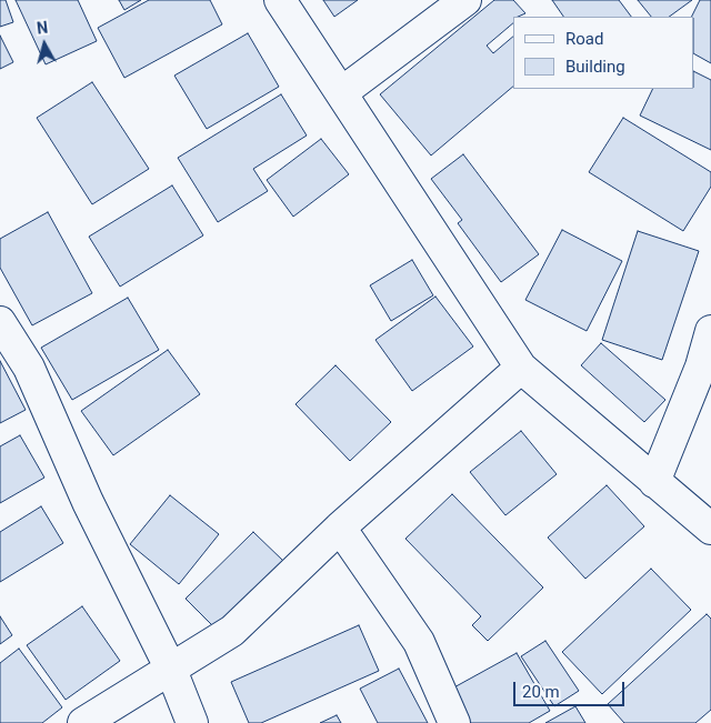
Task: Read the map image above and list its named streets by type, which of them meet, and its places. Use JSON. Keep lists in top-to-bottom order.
{
  "legend": ["Road", "Building"],
  "scale_bar": "20 m",
  "north": "top"
}
